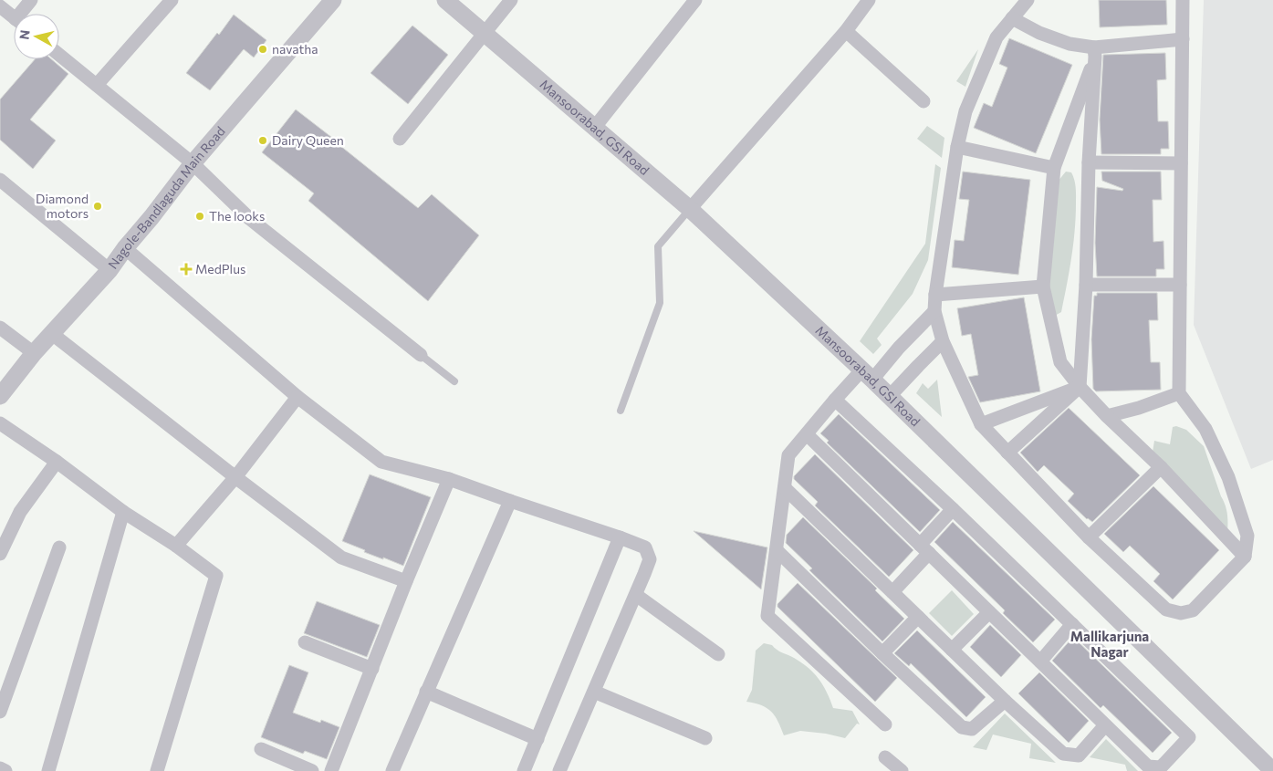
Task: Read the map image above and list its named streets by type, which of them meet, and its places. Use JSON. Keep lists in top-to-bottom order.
{
  "streets": {
    "street": ["Mansoorabad, GSI Road", "Nagole-Bandlaguda Main Road"]
  },
  "districts": ["Mallikarjuna Nagar"],
  "places": {
    "other": [
      "navatha",
      "Dairy Queen",
      "Diamond motors",
      "The looks"
    ],
    "health": ["MedPlus"]
  },
  "north": "left"
}
